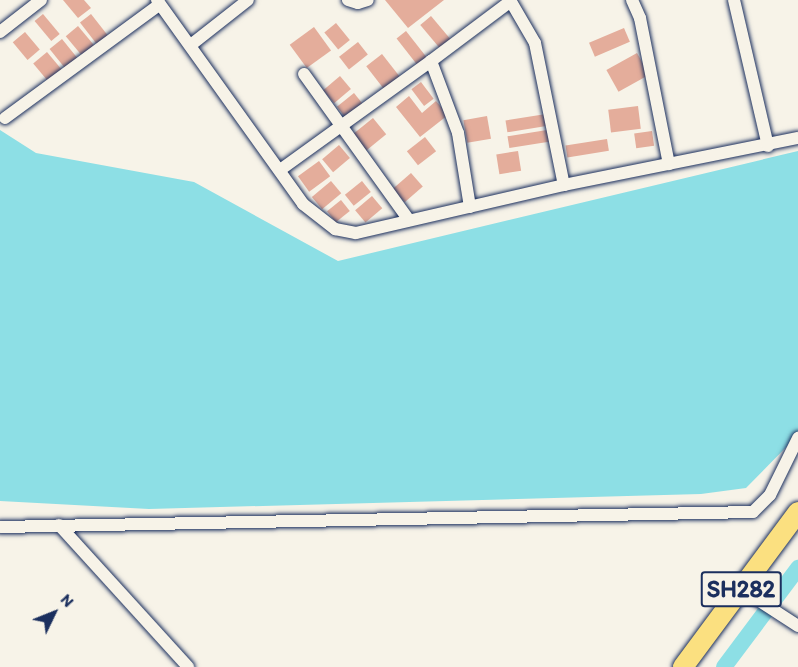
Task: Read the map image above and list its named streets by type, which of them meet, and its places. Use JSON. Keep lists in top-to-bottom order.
{
  "streets": {
    "main road": ["SH282"]
  },
  "north": "top right"
}
